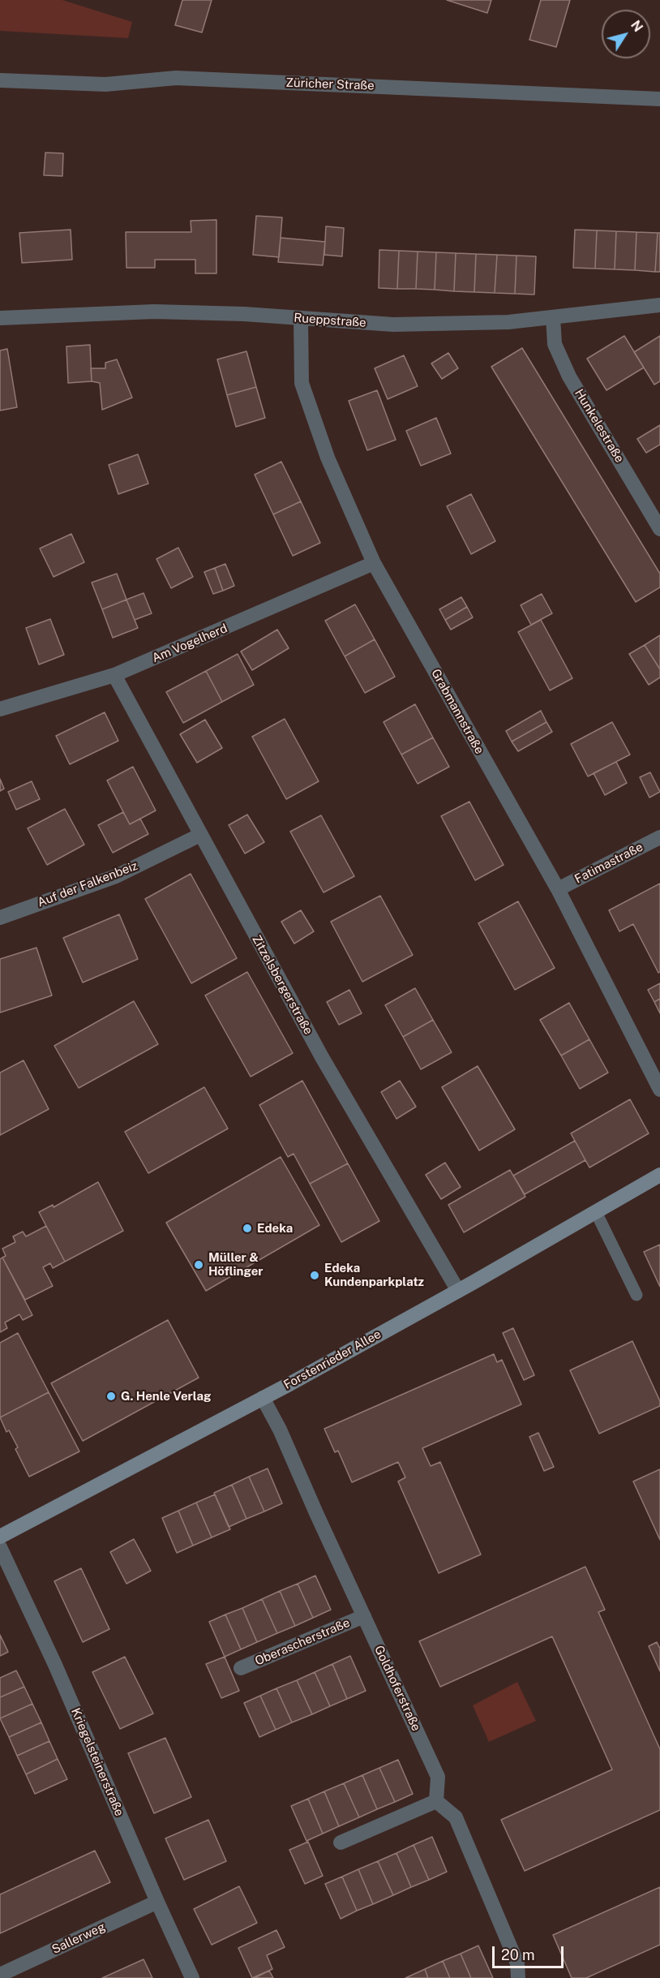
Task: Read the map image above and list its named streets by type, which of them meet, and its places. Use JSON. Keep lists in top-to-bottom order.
{
  "streets": {
    "street": [
      "Züricher Straße",
      "Rueppstraße",
      "Hunkelestraße",
      "Am Vogelherd",
      "Grabmannstraße",
      "Fatimastraße",
      "Auf der Falkenbeiz",
      "Zitzelsbergerstraße",
      "Forstenrieder Allee",
      "Oberascherstraße",
      "Goldhoferstraße",
      "Kriegelsteinerstraße",
      "Sallerweg"
    ]
  },
  "crossings": [
    ["Rueppstraße", "Hunkelestraße"],
    ["Rueppstraße", "Grabmannstraße"],
    ["Am Vogelherd", "Grabmannstraße"],
    ["Am Vogelherd", "Zitzelsbergerstraße"],
    ["Grabmannstraße", "Fatimastraße"],
    ["Auf der Falkenbeiz", "Zitzelsbergerstraße"],
    ["Zitzelsbergerstraße", "Forstenrieder Allee"],
    ["Forstenrieder Allee", "Goldhoferstraße"],
    ["Oberascherstraße", "Goldhoferstraße"],
    ["Kriegelsteinerstraße", "Sallerweg"]
  ],
  "places": [
    "Edeka",
    "Müller & Höflinger",
    "Edeka Kundenparkplatz",
    "G. Henle Verlag"
  ],
  "scale_bar": "20 m",
  "north": "top right"
}
